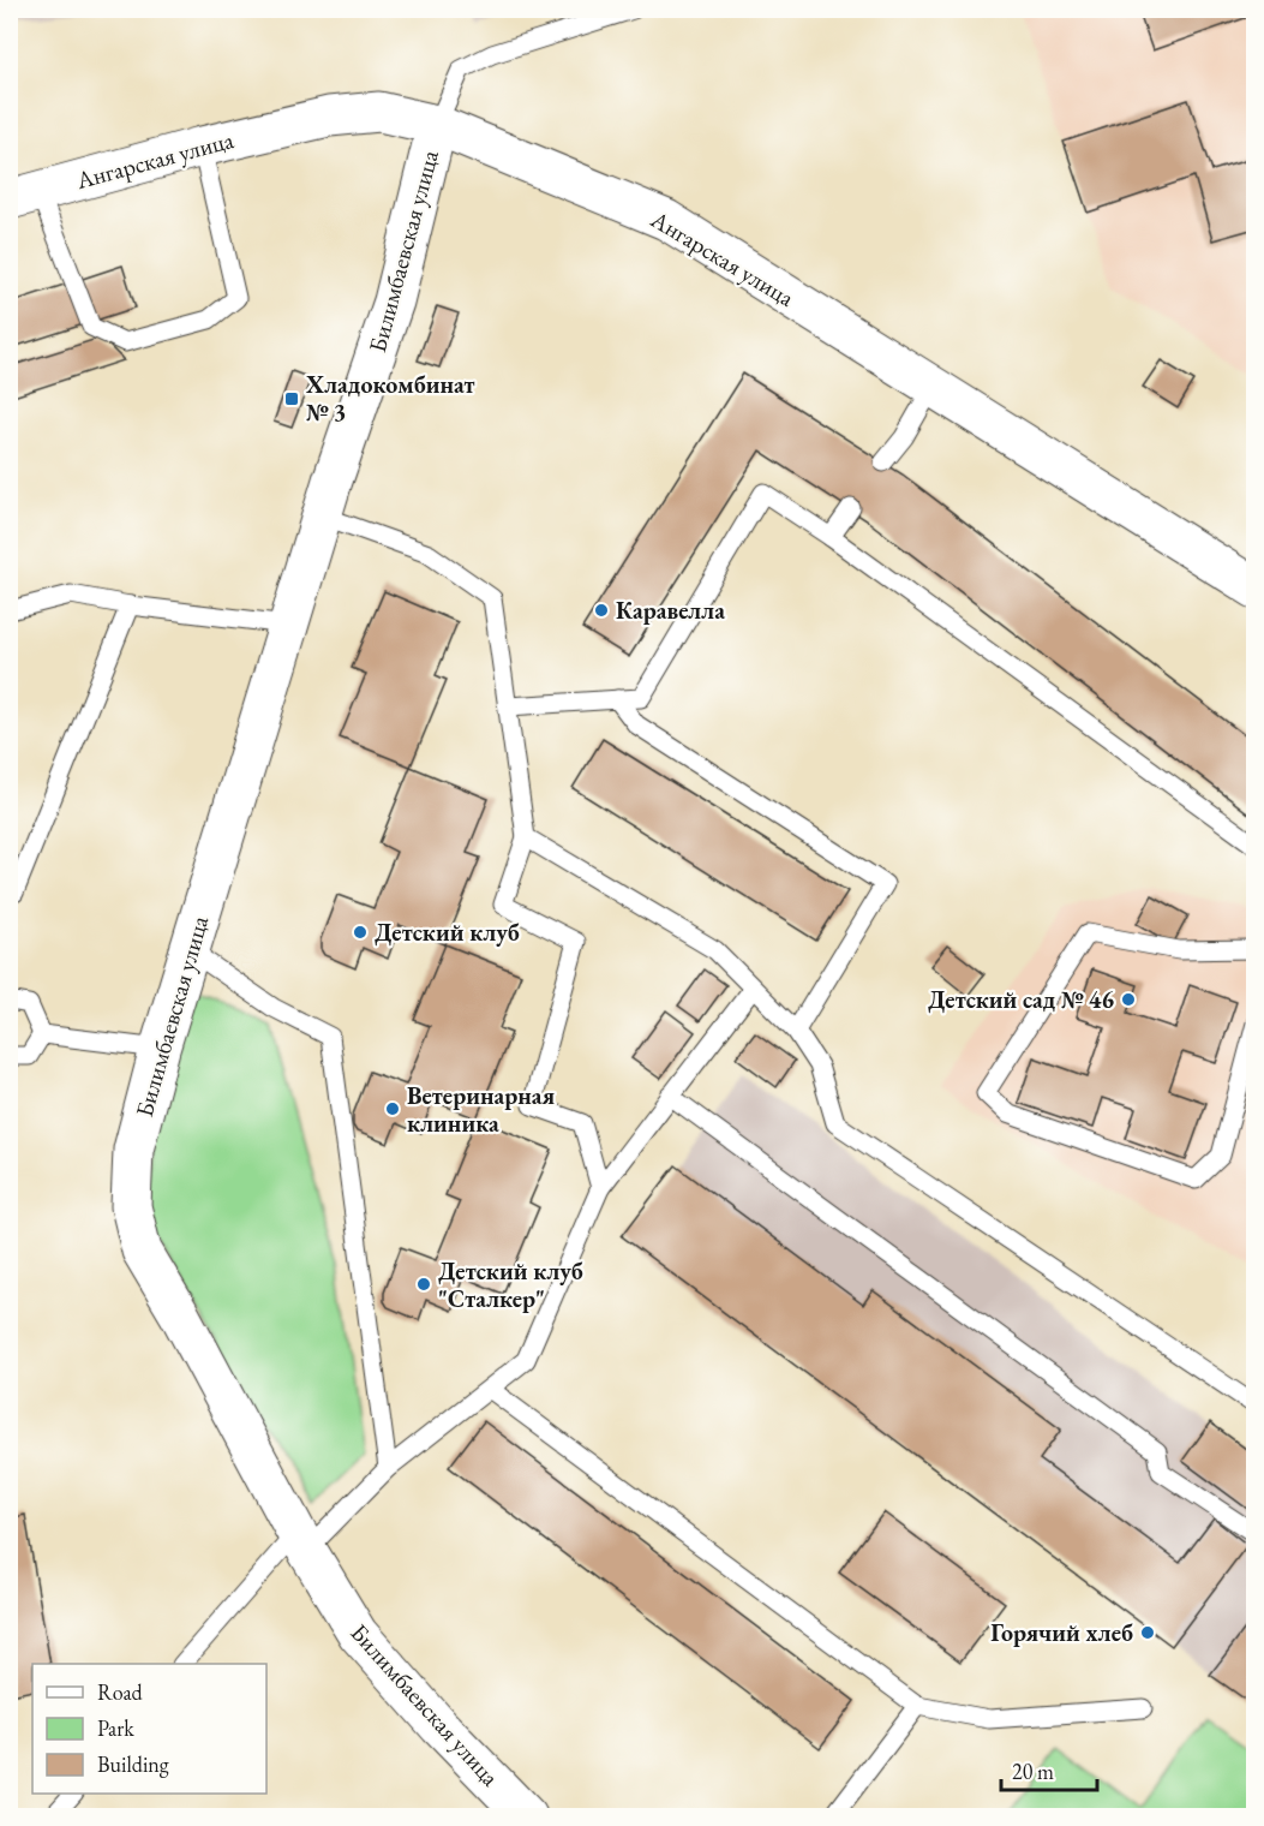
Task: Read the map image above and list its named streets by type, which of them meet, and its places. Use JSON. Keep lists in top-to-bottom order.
{
  "streets": {
    "main road": ["Ангарская улица", "Билимбаевская улица"]
  },
  "crossings": [
    ["Ангарская улица", "Билимбаевская улица"]
  ],
  "places": {
    "transit": ["Хладокомбинат № 3"],
    "other": [
      "Каравелла",
      "Детский клуб",
      "Детский сад № 46",
      "Ветеринарная клиника",
      "Детский клуб \"Сталкер\"",
      "Горячий хлеб"
    ]
  },
  "legend": ["Road", "Park", "Building"],
  "scale_bar": "20 m"
}
